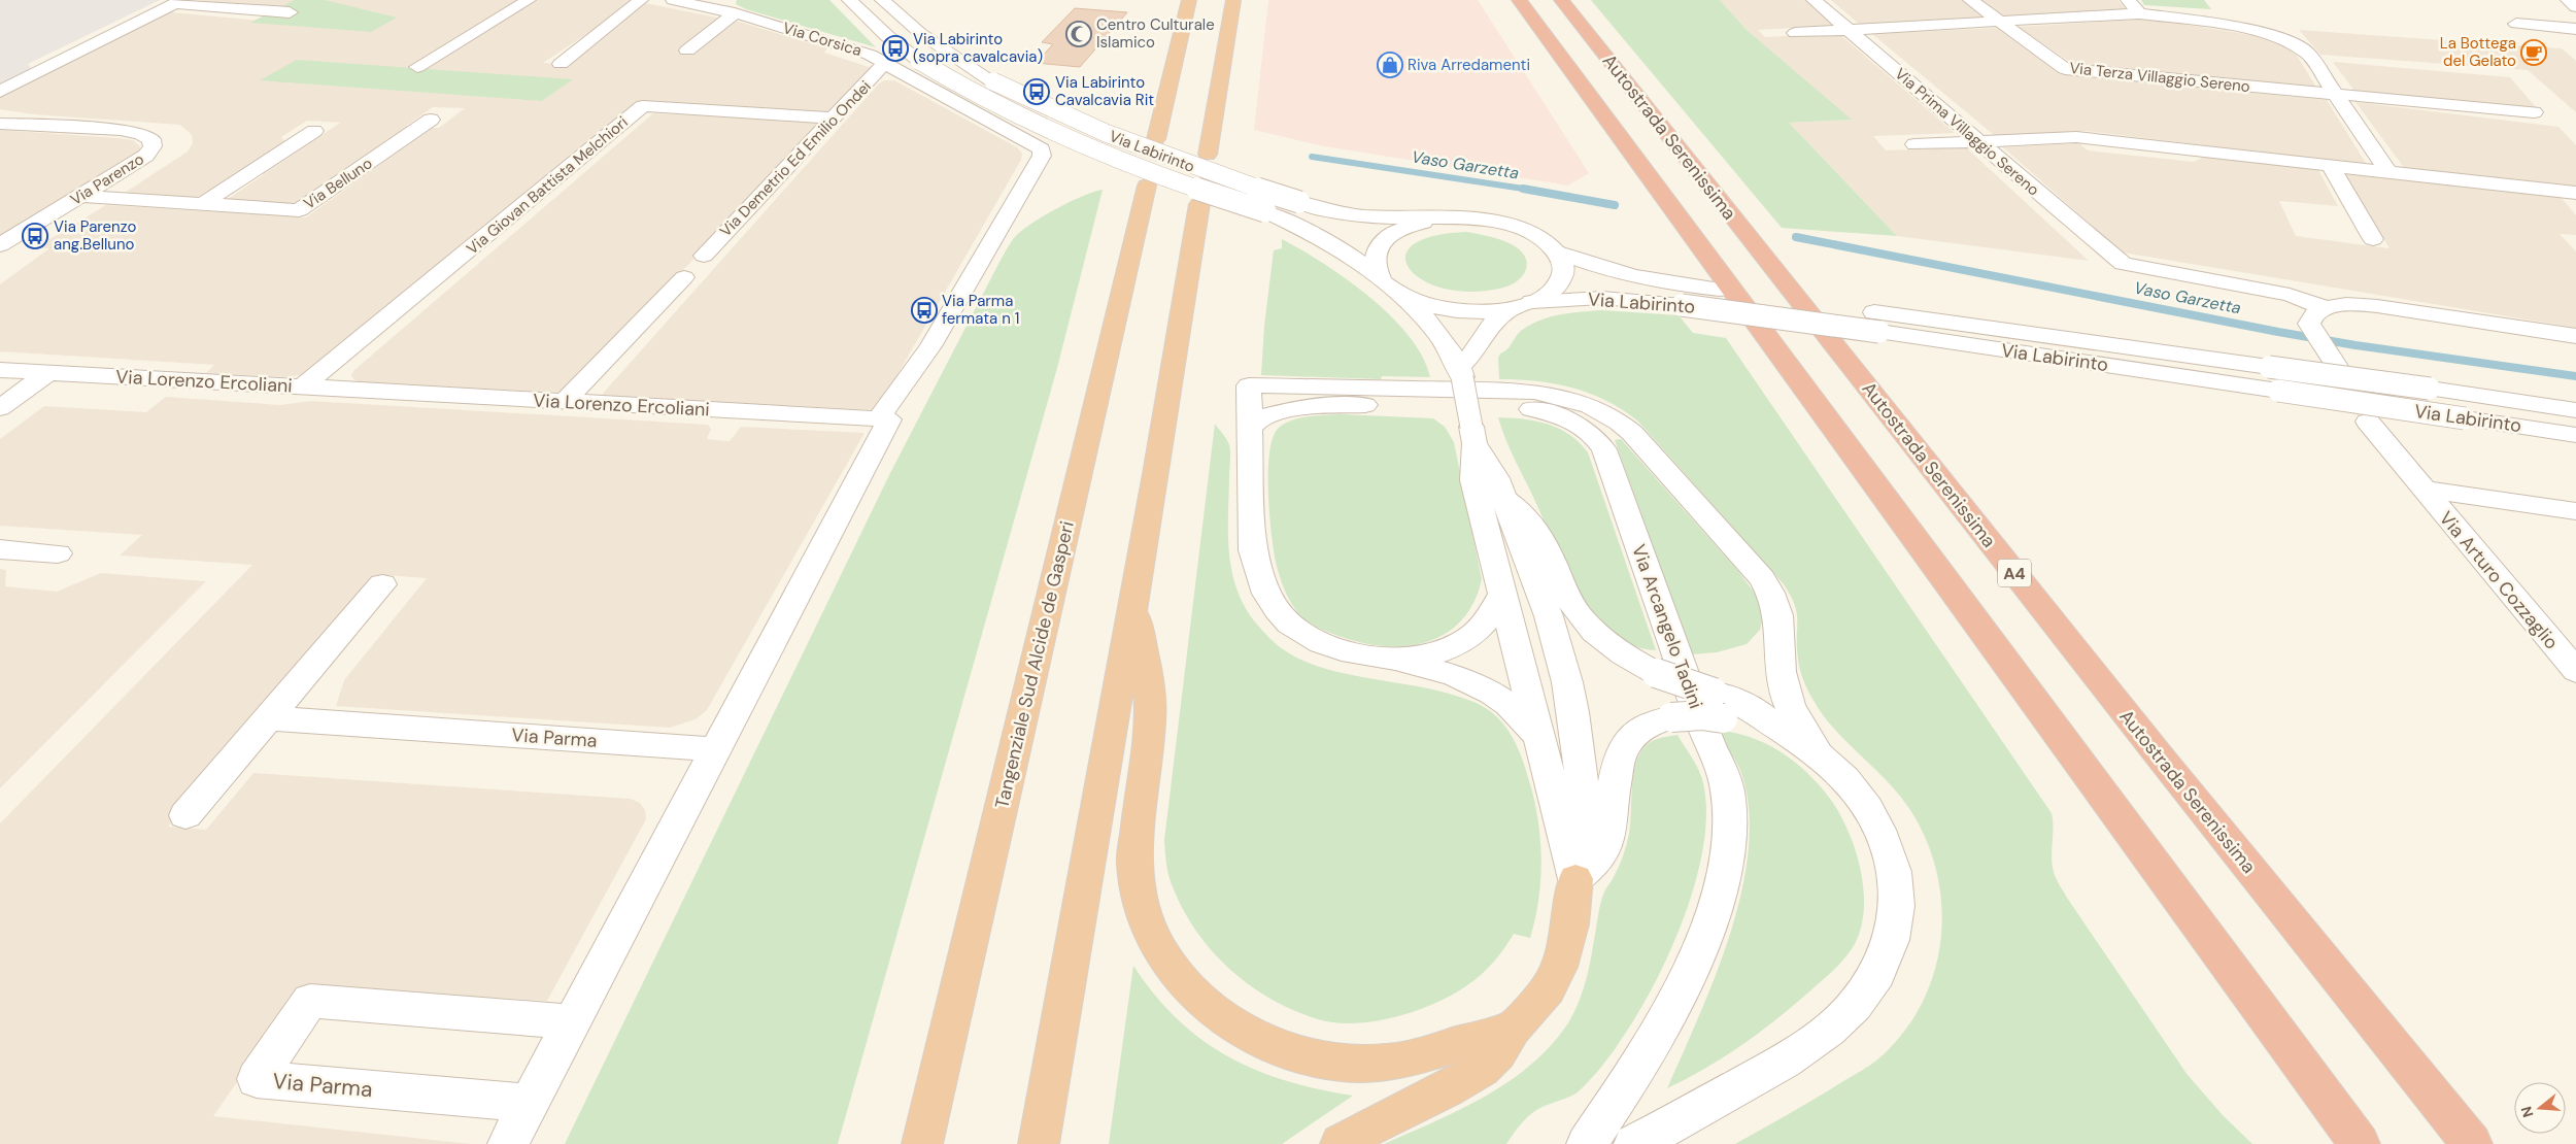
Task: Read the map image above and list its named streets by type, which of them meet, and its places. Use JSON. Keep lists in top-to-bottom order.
{
  "streets": {
    "highway": ["Autostrada Serenissima", "A4", "Tangenziale Sud Alcide de Gasperi"],
    "street": [
      "Via Corsica",
      "Via Terza Villaggio Sereno",
      "Via Prima Villaggio Sereno",
      "Via Labirinto",
      "Via Demetrio Ed Emilio Ondei",
      "Via Parenzo",
      "Via Belluno",
      "Via Giovan Battista Melchiori",
      "Via Lorenzo Ercoliani",
      "Via Arturo Cozzaglio",
      "Via Arcangelo Tadini",
      "Via Parma"
    ]
  },
  "crossings": [
    ["Via Corsica", "Via Demetrio Ed Emilio Ondei"],
    ["Via Corsica", "Via Lorenzo Ercoliani"],
    ["Via Demetrio Ed Emilio Ondei", "Via Giovan Battista Melchiori"],
    ["Via Parenzo", "Via Belluno"],
    ["Via Giovan Battista Melchiori", "Via Lorenzo Ercoliani"]
  ],
  "water": ["Vaso Garzetta"],
  "places": {
    "mosque": ["Centro Culturale Islamico"],
    "bus stop": [
      "Via Labirinto (sopra cavalcavia)",
      "Via Labirinto Cavalcavia Rit",
      "Via Parenzo ang.Belluno",
      "Via Parma fermata n 1"
    ],
    "cafe": ["La Bottega del Gelato"],
    "shop": ["Riva Arredamenti"]
  },
  "north": "left"
}
